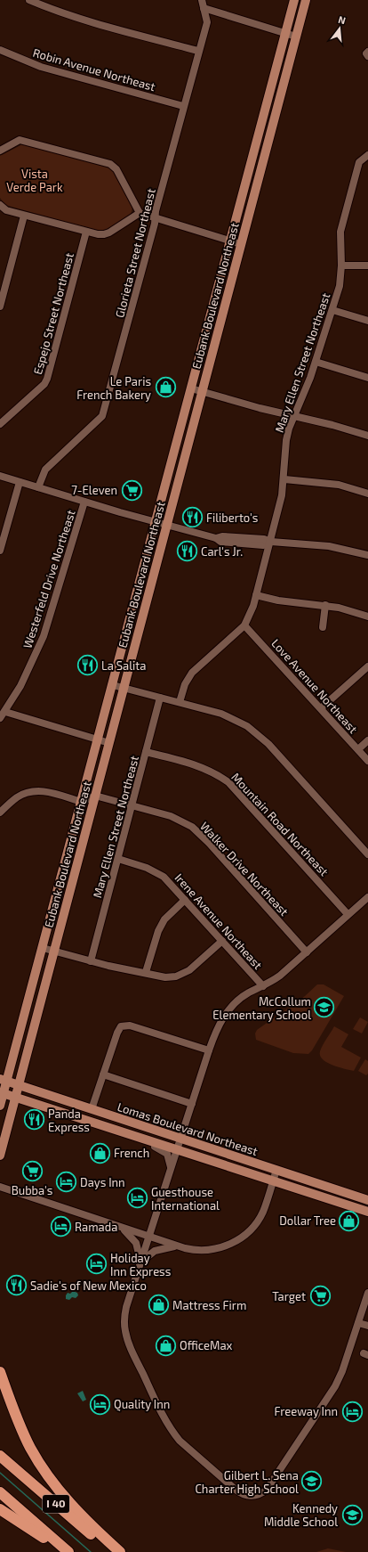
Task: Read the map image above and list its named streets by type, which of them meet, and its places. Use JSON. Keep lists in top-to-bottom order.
{
  "streets": {
    "highway": ["I 40"],
    "main road": ["Eubank Boulevard Northeast", "Lomas Boulevard Northeast"],
    "street": [
      "Robin Avenue Northeast",
      "Glorieta Street Northeast",
      "Espejo Street Northeast",
      "Mary Ellen Street Northeast",
      "Westerfeld Drive Northeast",
      "Love Avenue Northeast",
      "Mountain Road Northeast",
      "Walker Drive Northeast",
      "Irene Avenue Northeast"
    ]
  },
  "crossings": [
    ["Robin Avenue Northeast", "Glorieta Street Northeast"],
    ["Eubank Boulevard Northeast", "Walker Drive Northeast"],
    ["Eubank Boulevard Northeast", "Lomas Boulevard Northeast"],
    ["Mary Ellen Street Northeast", "Love Avenue Northeast"],
    ["Mary Ellen Street Northeast", "Mountain Road Northeast"],
    ["Mary Ellen Street Northeast", "Walker Drive Northeast"],
    ["Mary Ellen Street Northeast", "Irene Avenue Northeast"]
  ],
  "parks": ["Vista Verde Park"],
  "places": {
    "shop": [
      "Le Paris French Bakery",
      "French",
      "Dollar Tree",
      "Mattress Firm",
      "OfficeMax"
    ],
    "supermarket": ["7-Eleven", "Bubba's", "Target"],
    "restaurant": [
      "Filiberto's",
      "Carl's Jr.",
      "La Salita",
      "Panda Express",
      "Sadie's of New Mexico"
    ],
    "school or university": ["McCollum Elementary School", "Gilbert L. Sena Charter High School", "Kennedy Middle School"],
    "hotel": [
      "Days Inn",
      "Guesthouse International",
      "Ramada",
      "Holiday Inn Express",
      "Quality Inn",
      "Freeway Inn"
    ]
  },
  "north": "top"
}
